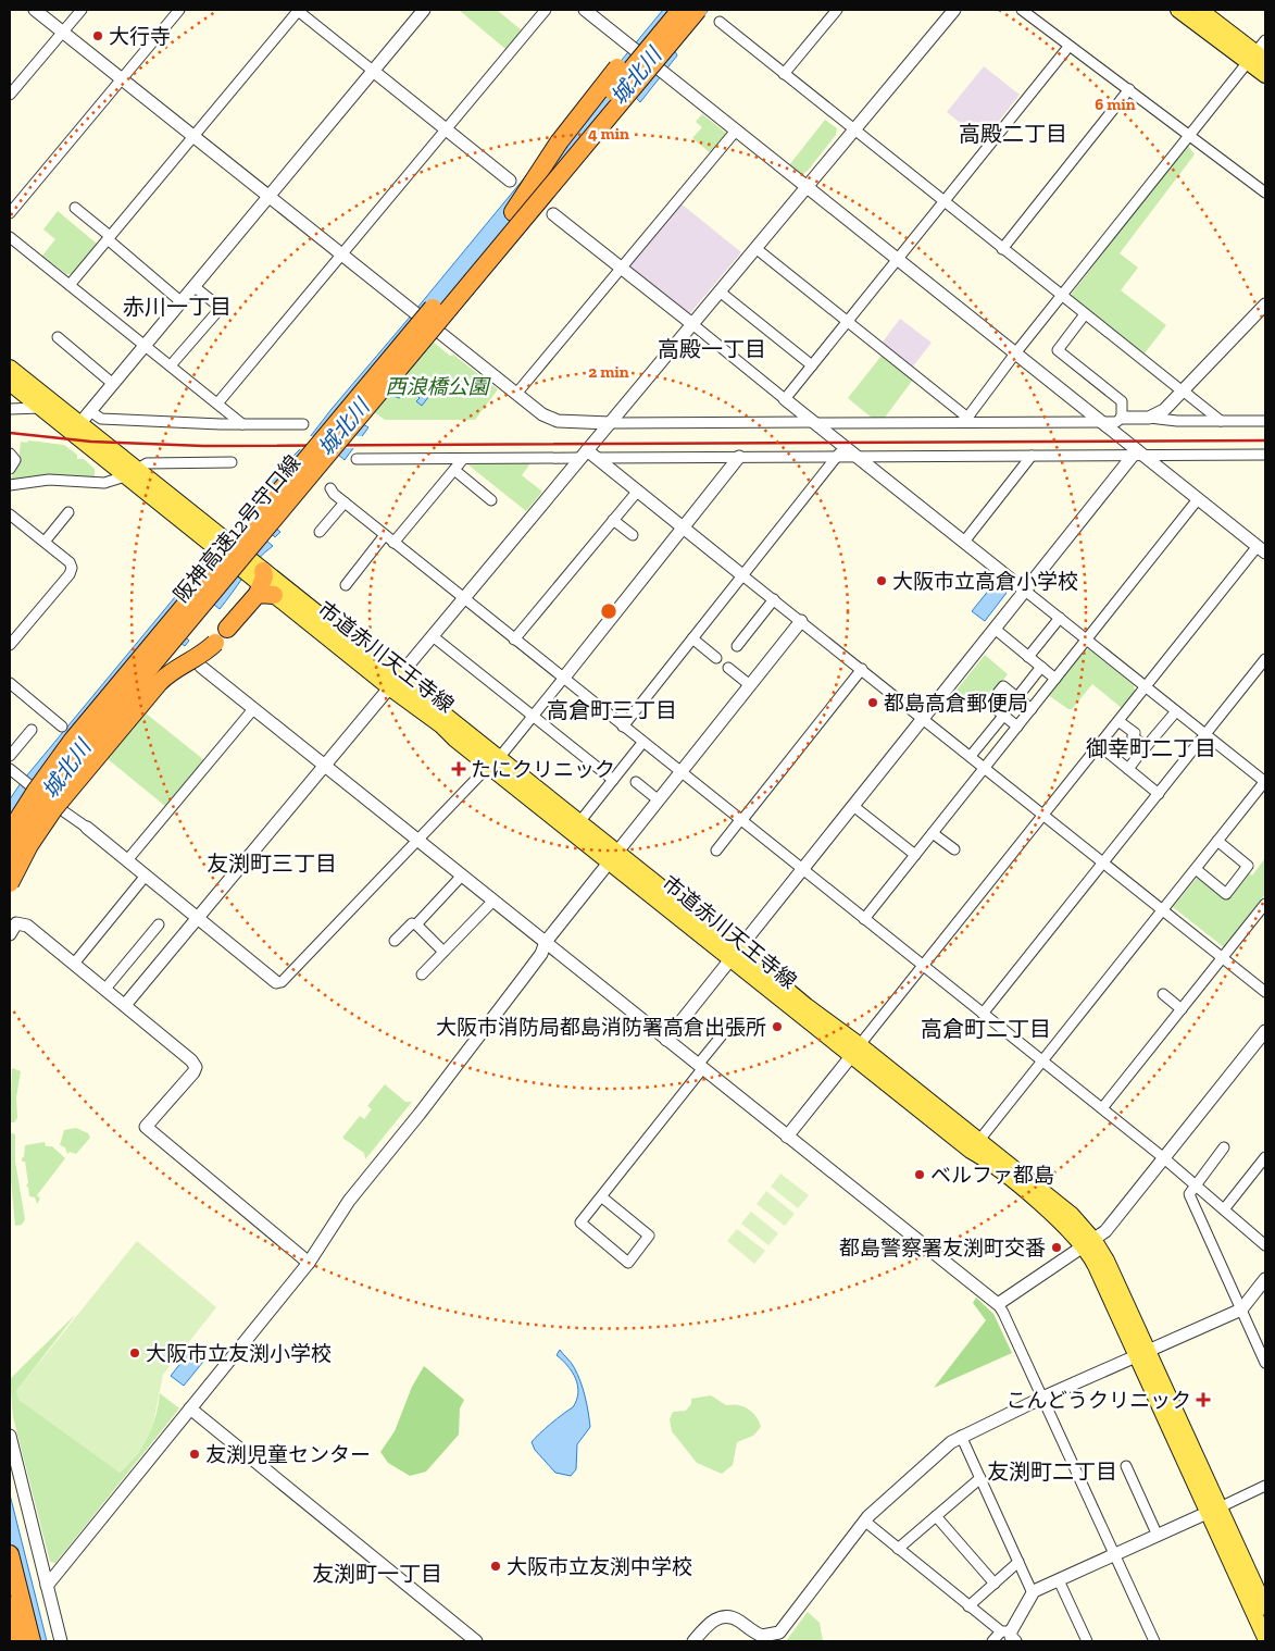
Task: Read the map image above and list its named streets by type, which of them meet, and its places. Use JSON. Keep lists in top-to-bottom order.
{
  "streets": {
    "highway": ["阪神高速12号守口線"],
    "main road": ["市道赤川天王寺線"]
  },
  "districts": [
    "高殿二丁目",
    "赤川一丁目",
    "高殿一丁目",
    "高倉町三丁目",
    "御幸町二丁目",
    "友渕町三丁目",
    "高倉町二丁目",
    "友渕町二丁目",
    "友渕町一丁目"
  ],
  "water": ["城北川"],
  "parks": ["西浪橋公園"],
  "places": {
    "other": [
      "大行寺",
      "大阪市立高倉小学校",
      "都島高倉郵便局",
      "大阪市消防局都島消防署高倉出張所",
      "ベルファ都島",
      "都島警察署友渕町交番",
      "大阪市立友渕小学校",
      "友渕児童センター",
      "大阪市立友渕中学校"
    ],
    "health": ["たにクリニック", "こんどうクリニック"]
  },
  "rings": ["6 min", "4 min", "2 min"]
}
